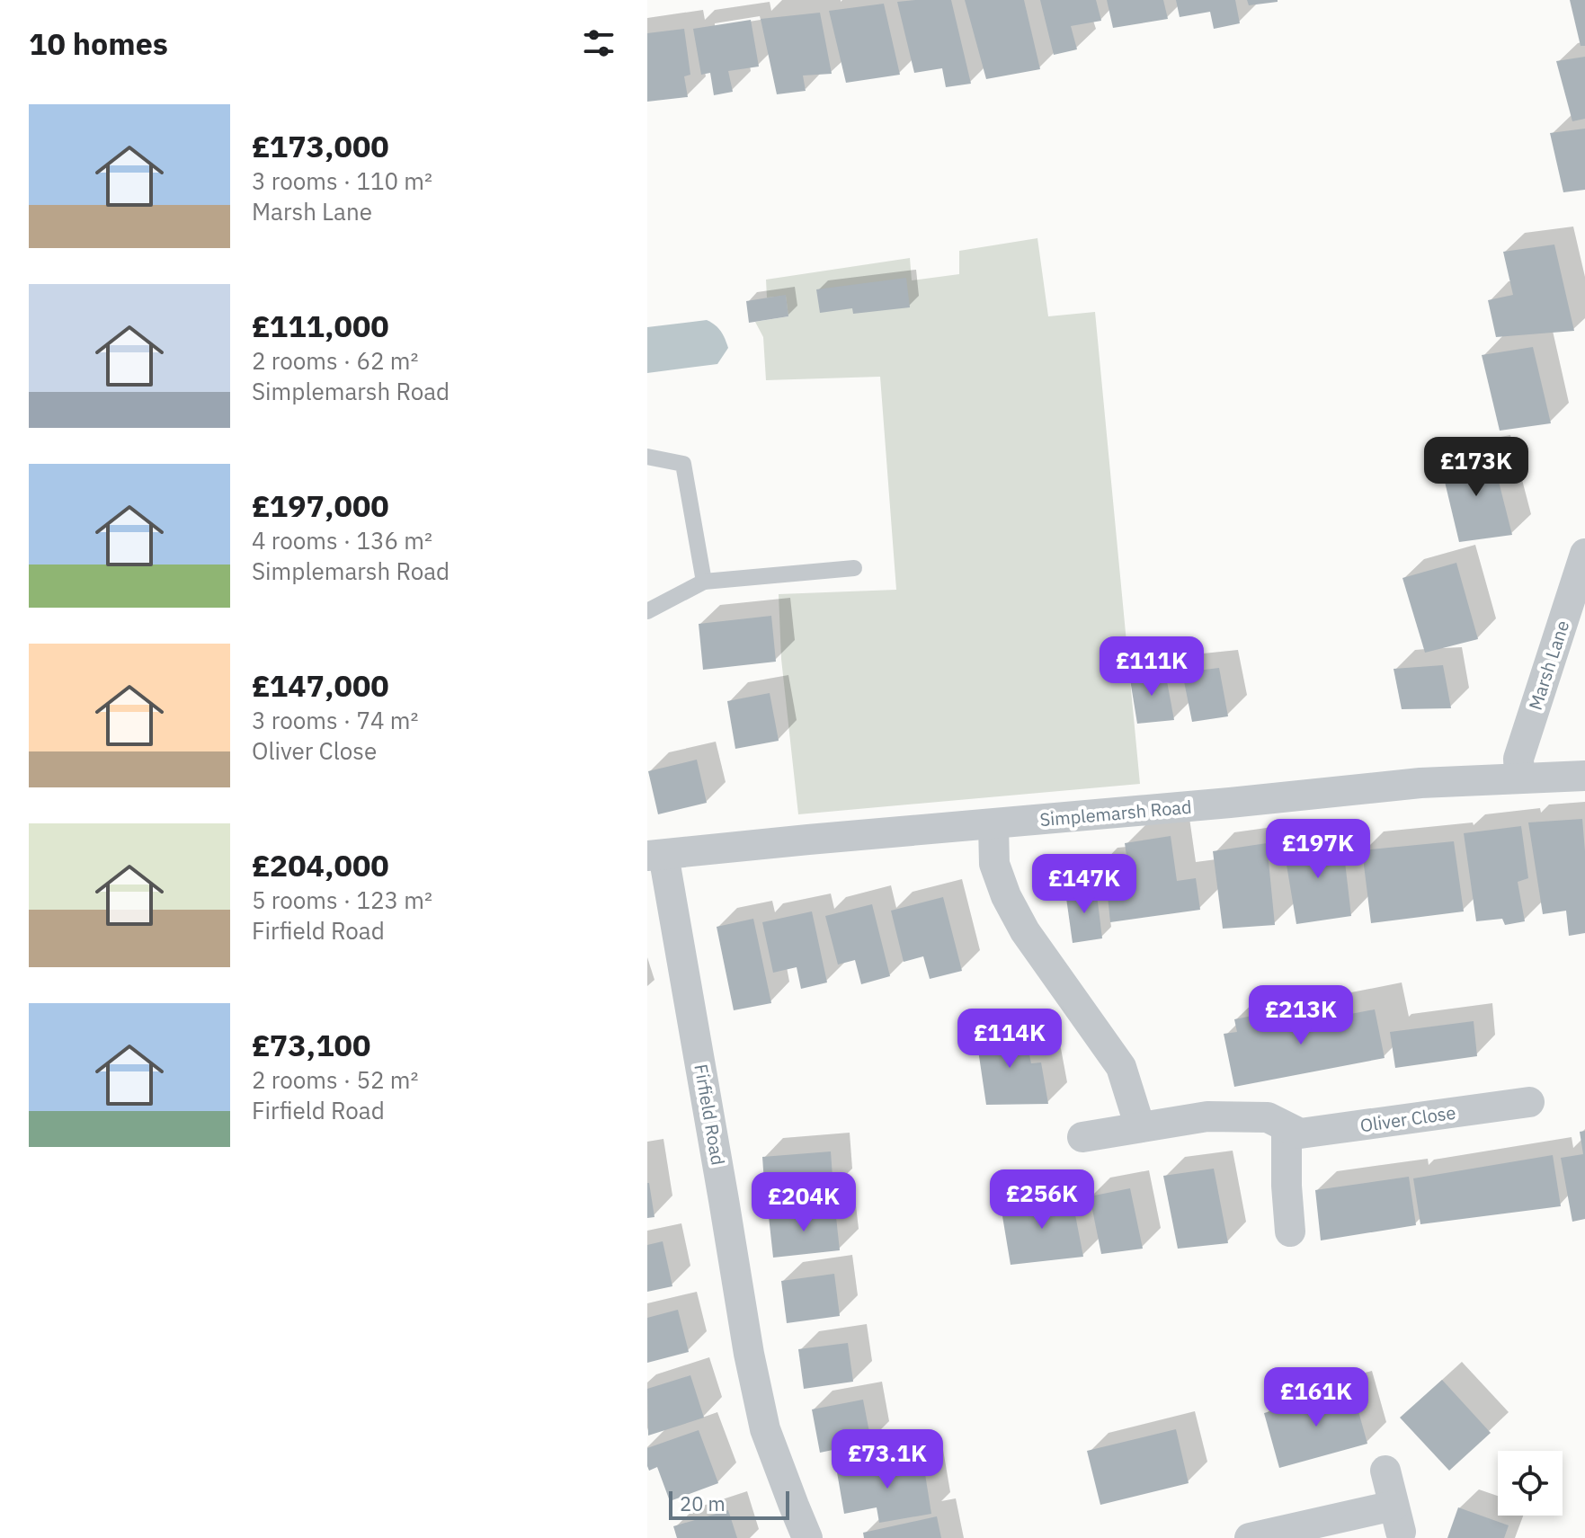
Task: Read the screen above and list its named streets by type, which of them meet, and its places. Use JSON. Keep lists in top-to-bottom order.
{
  "streets": {
    "street": [
      "Marsh Lane",
      "Simplemarsh Road",
      "Firfield Road",
      "Oliver Close"
    ]
  },
  "crossings": [
    ["Marsh Lane", "Simplemarsh Road"],
    ["Simplemarsh Road", "Firfield Road"]
  ],
  "scale_bar": "20 m",
  "page": {
    "heading": "10 homes",
    "list": [
      {
        "name": "£173,000",
        "note": "3 rooms · 110 m² · Marsh Lane"
      },
      {
        "name": "£111,000",
        "note": "2 rooms · 62 m² · Simplemarsh Road"
      },
      {
        "name": "£197,000",
        "note": "4 rooms · 136 m² · Simplemarsh Road"
      },
      {
        "name": "£147,000",
        "note": "3 rooms · 74 m² · Oliver Close"
      },
      {
        "name": "£204,000",
        "note": "5 rooms · 123 m² · Firfield Road"
      },
      {
        "name": "£73,100",
        "note": "2 rooms · 52 m² · Firfield Road"
      }
    ],
    "price": [
      "£173K",
      "£111K",
      "£197K",
      "£147K",
      "£213K",
      "£114K",
      "£256K",
      "£204K",
      "£161K",
      "£73.1K"
    ],
    "scale": "20 m"
  }
}
